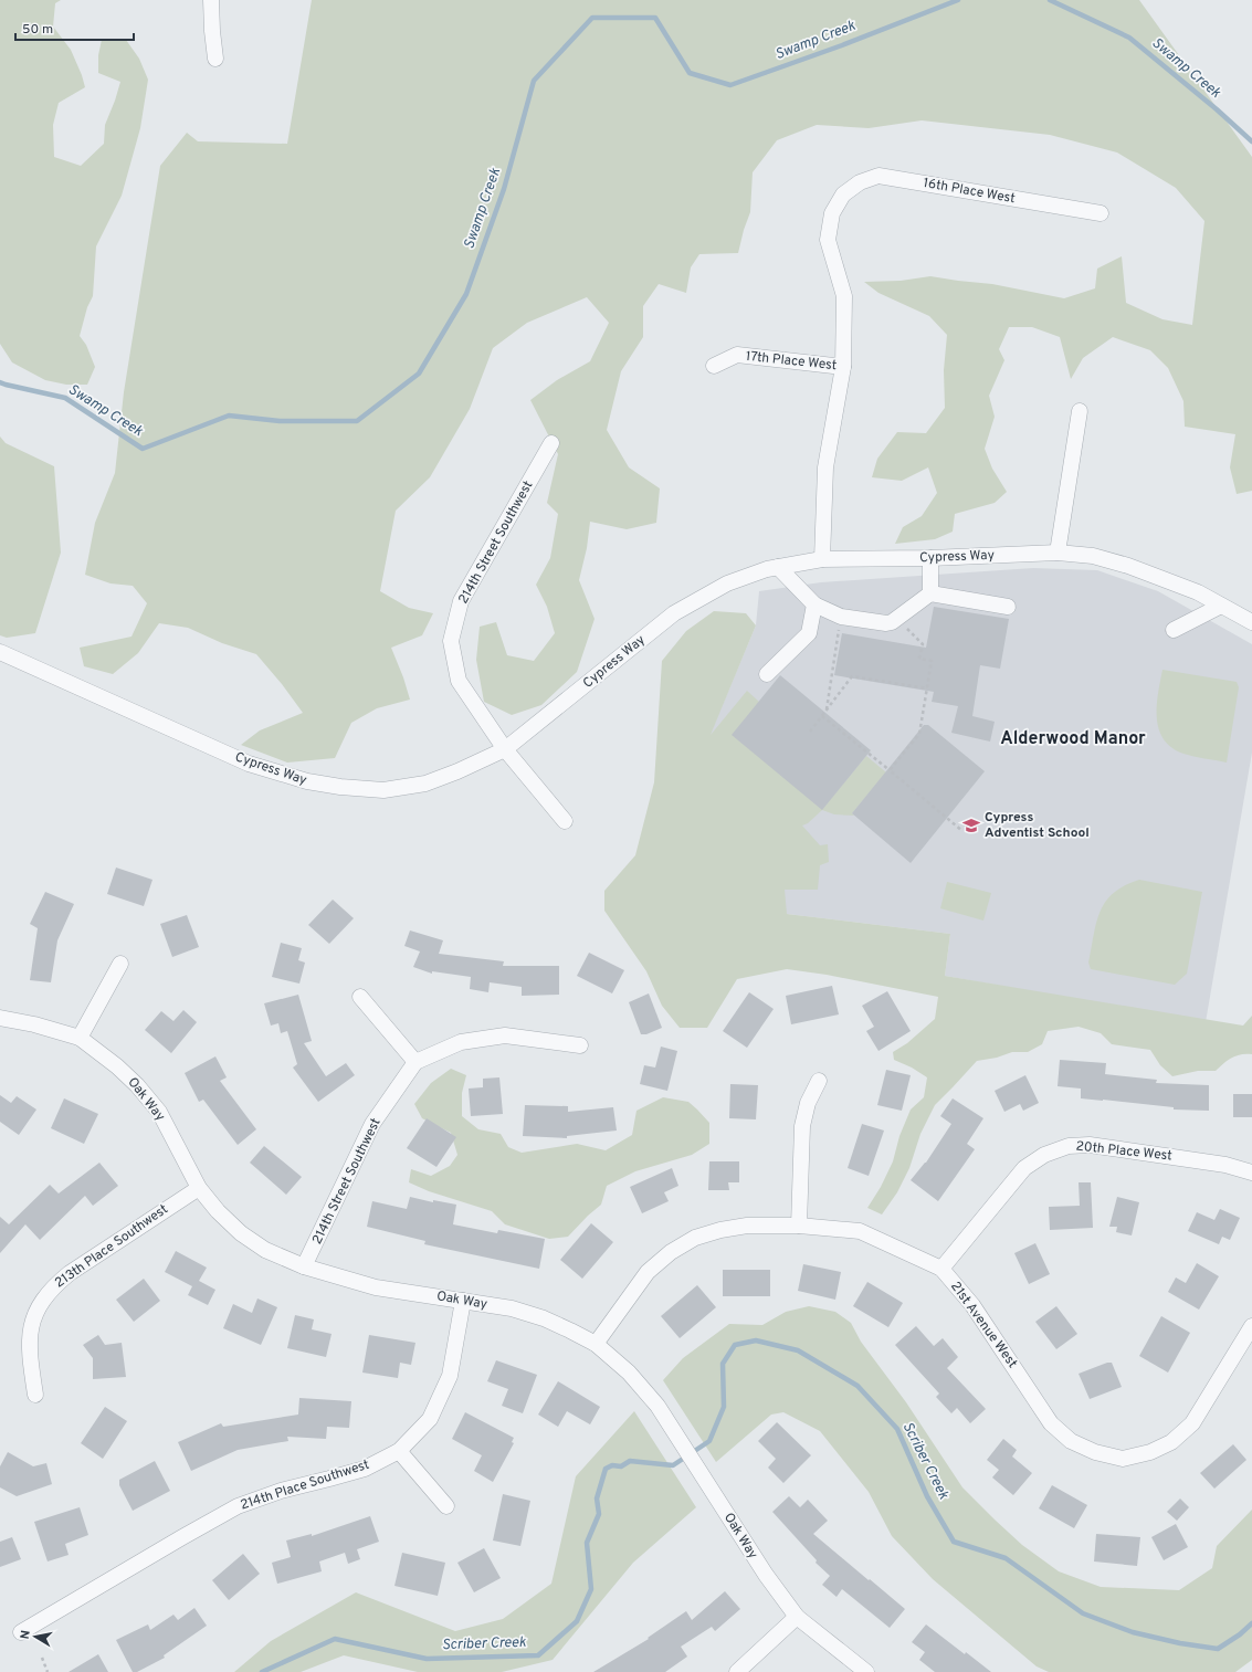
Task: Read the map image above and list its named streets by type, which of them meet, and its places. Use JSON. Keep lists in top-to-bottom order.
{
  "streets": {
    "street": [
      "16th Place West",
      "17th Place West",
      "214th Street Southwest",
      "Cypress Way",
      "Oak Way",
      "20th Place West",
      "213th Place Southwest",
      "21st Avenue West",
      "214th Place Southwest"
    ]
  },
  "crossings": [
    ["16th Place West", "17th Place West"],
    ["214th Street Southwest", "Cypress Way"],
    ["214th Street Southwest", "Oak Way"],
    ["Oak Way", "213th Place Southwest"],
    ["Oak Way", "21st Avenue West"],
    ["Oak Way", "214th Place Southwest"],
    ["20th Place West", "21st Avenue West"]
  ],
  "districts": ["Alderwood Manor"],
  "water": ["Swamp Creek", "Scriber Creek"],
  "places": {
    "school or university": ["Cypress Adventist School"]
  },
  "scale_bar": "50 m",
  "north": "left"
}
